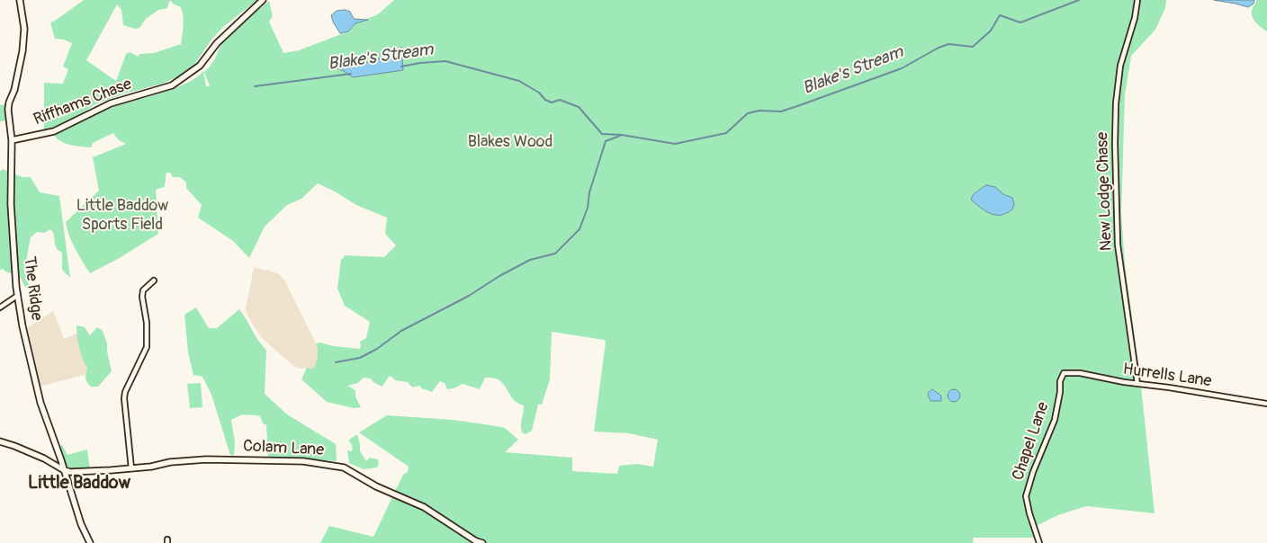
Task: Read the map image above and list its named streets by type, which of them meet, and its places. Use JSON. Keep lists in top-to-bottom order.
{
  "streets": {
    "street": [
      "Riffhams Chase",
      "New Lodge Chase",
      "The Ridge",
      "Hurrells Lane",
      "Chapel Lane",
      "Colam Lane"
    ]
  },
  "crossings": [
    ["Riffhams Chase", "The Ridge"],
    ["New Lodge Chase", "Hurrells Lane"],
    ["The Ridge", "Colam Lane"],
    ["Hurrells Lane", "Chapel Lane"]
  ],
  "districts": ["Little Baddow"],
  "water": ["Blake's Stream"],
  "parks": ["Blakes Wood", "Little Baddow Sports Field"]
}
